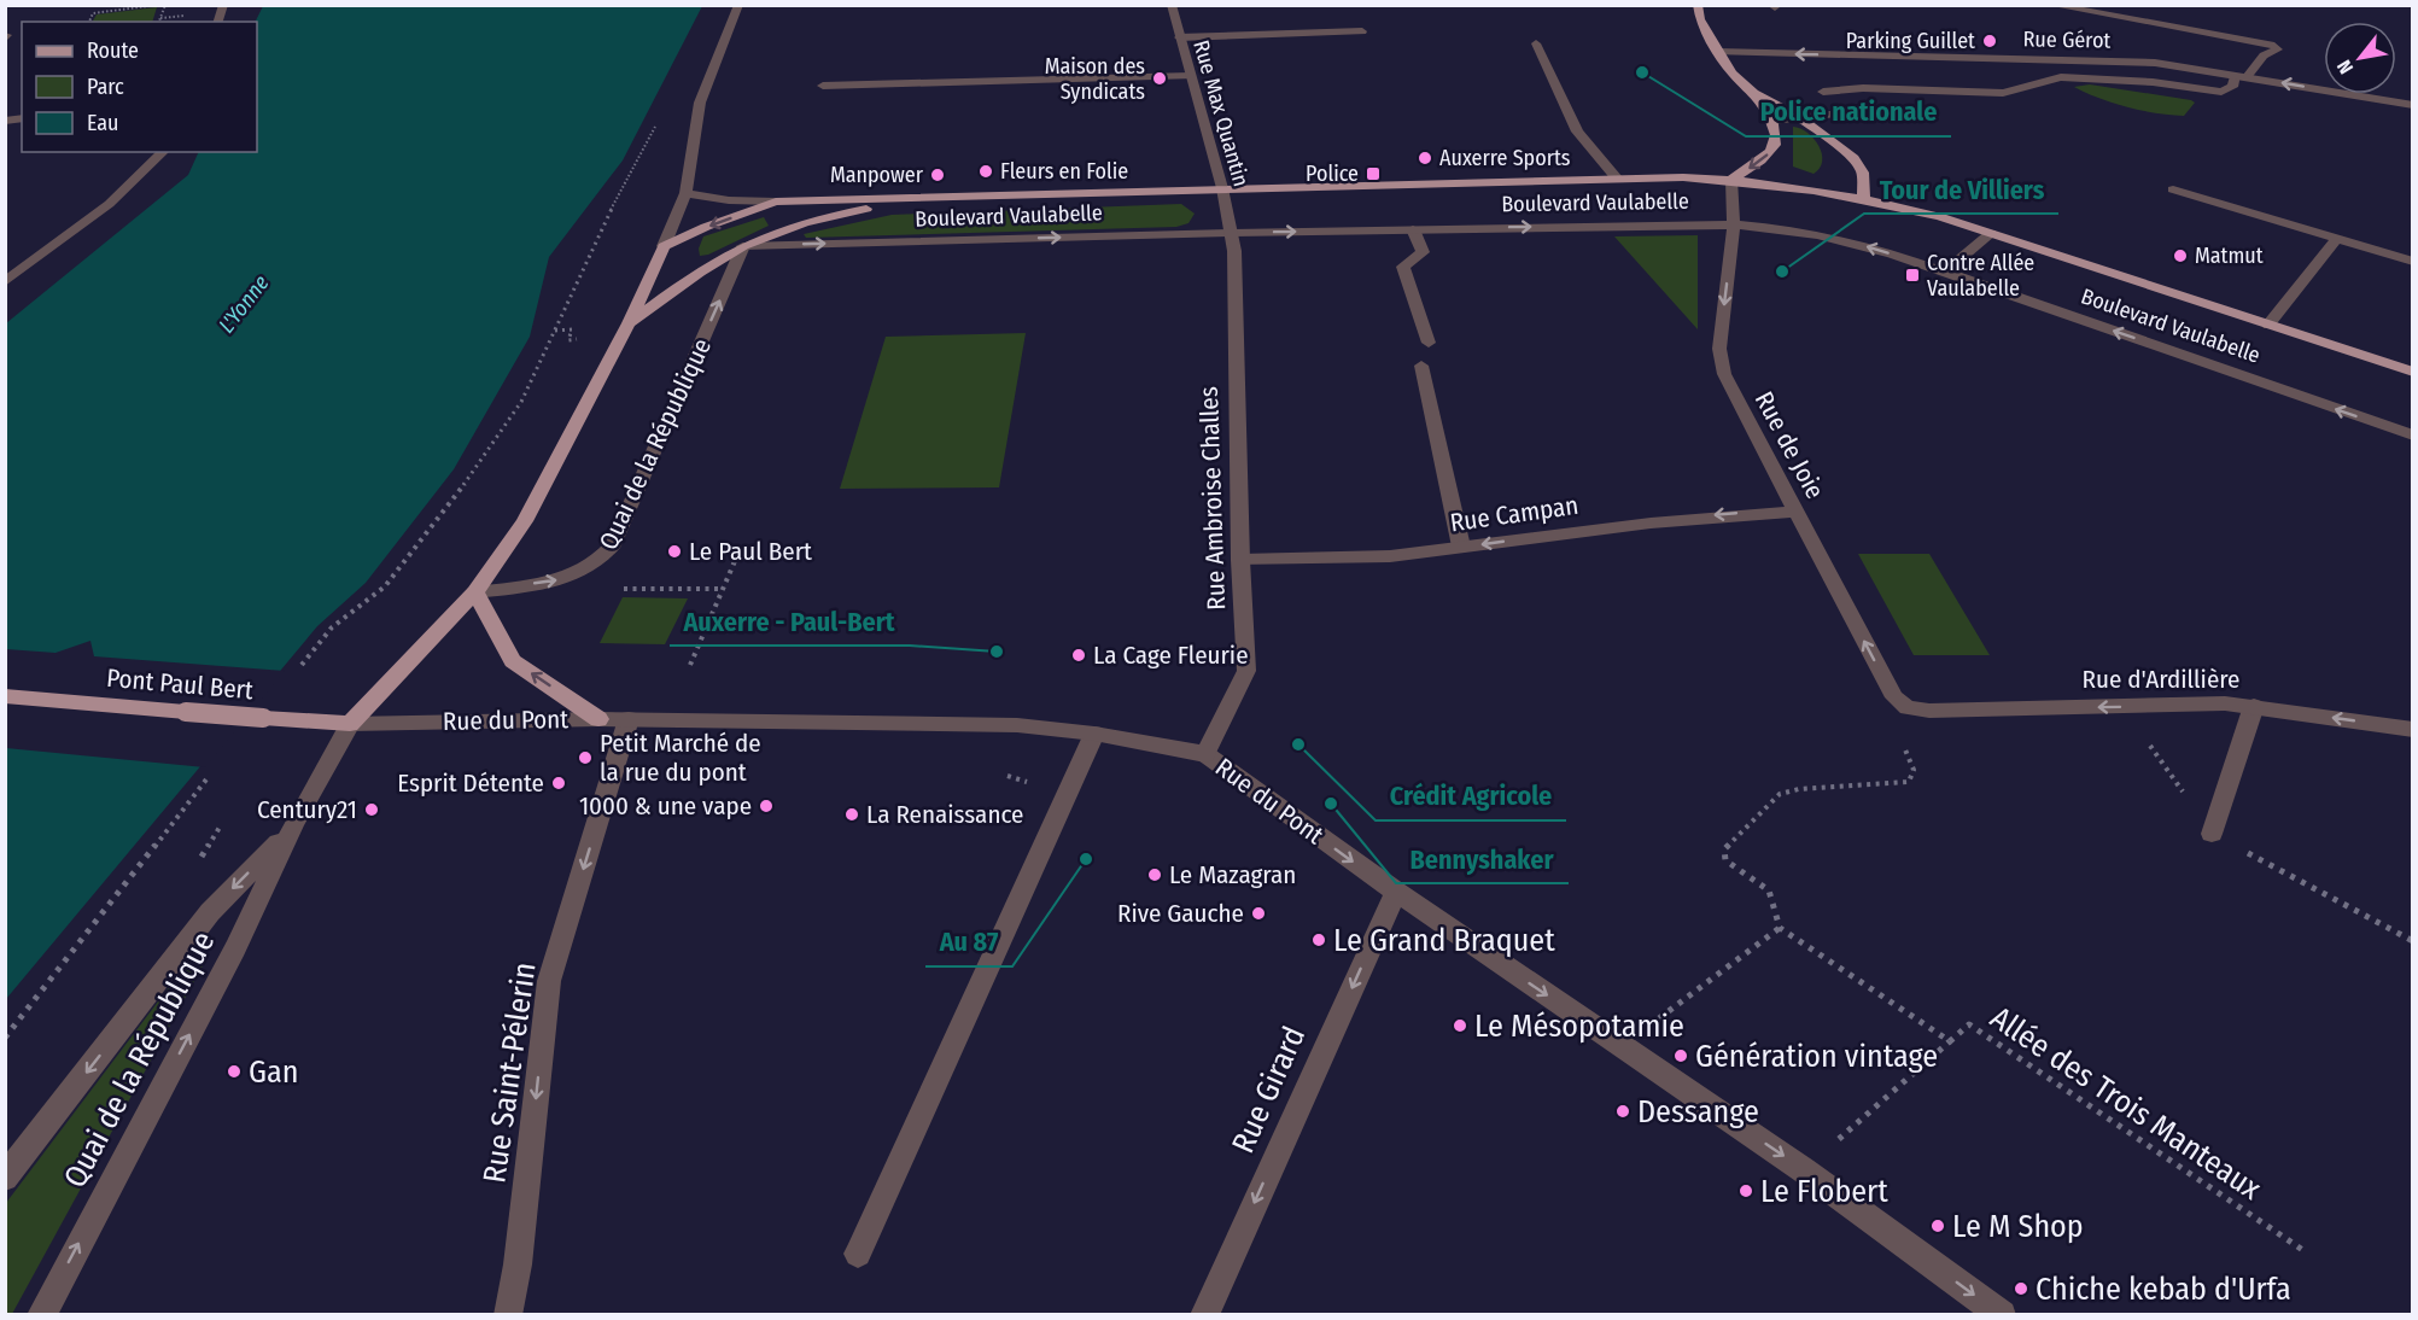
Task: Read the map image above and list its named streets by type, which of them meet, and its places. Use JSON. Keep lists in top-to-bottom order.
{
  "streets": {
    "main road": ["Boulevard Vaulabelle", "Pont Paul Bert"],
    "street": [
      "Rue Gérot",
      "Rue Max Quantin",
      "Quai de la République",
      "Rue de Joie",
      "Rue Ambroise Challes",
      "Rue Campan",
      "Rue d'Ardillière",
      "Rue du Pont",
      "Rue Saint-Pélerin",
      "Rue Girard"
    ],
    "path": ["Allée des Trois Manteaux"]
  },
  "crossings": [
    ["Rue Max Quantin", "Boulevard Vaulabelle"],
    ["Rue Max Quantin", "Rue Ambroise Challes"],
    ["Boulevard Vaulabelle", "Quai de la République"],
    ["Boulevard Vaulabelle", "Rue de Joie"],
    ["Boulevard Vaulabelle", "Rue Ambroise Challes"],
    ["Boulevard Vaulabelle", "Pont Paul Bert"],
    ["Boulevard Vaulabelle", "Rue du Pont"],
    ["Quai de la République", "Pont Paul Bert"],
    ["Quai de la République", "Rue du Pont"],
    ["Rue de Joie", "Rue Campan"],
    ["Rue de Joie", "Rue d'Ardillière"],
    ["Rue Ambroise Challes", "Rue Campan"],
    ["Rue Ambroise Challes", "Rue du Pont"],
    ["Pont Paul Bert", "Rue du Pont"],
    ["Rue du Pont", "Rue Saint-Pélerin"],
    ["Rue du Pont", "Rue Girard"]
  ],
  "one_way": [
    "Rue Campan",
    "Rue d'Ardillière",
    "Rue du Pont",
    "Rue Saint-Pélerin",
    "Rue Girard"
  ],
  "water": ["L'Yonne"],
  "places": {
    "other": [
      "Parking Guillet",
      "Police nationale",
      "Maison des Syndicats",
      "Auxerre Sports",
      "Fleurs en Folie",
      "Manpower",
      "Matmut",
      "Tour de Villiers",
      "Le Paul Bert",
      "Auxerre - Paul-Bert",
      "La Cage Fleurie",
      "Crédit Agricole",
      "Petit Marché de la rue du pont",
      "Esprit Détente",
      "Bennyshaker",
      "1000 & une vape",
      "Century21",
      "La Renaissance",
      "Au 87",
      "Le Mazagran",
      "Rive Gauche",
      "Le Grand Braquet",
      "Le Mésopotamie",
      "Génération vintage",
      "Gan",
      "Dessange",
      "Le Flobert",
      "Le M Shop",
      "Chiche kebab d'Urfa"
    ],
    "transit": ["Police", "Contre Allée Vaulabelle"]
  },
  "legend": ["Route", "Parc", "Eau"],
  "north": "bottom left"
}
